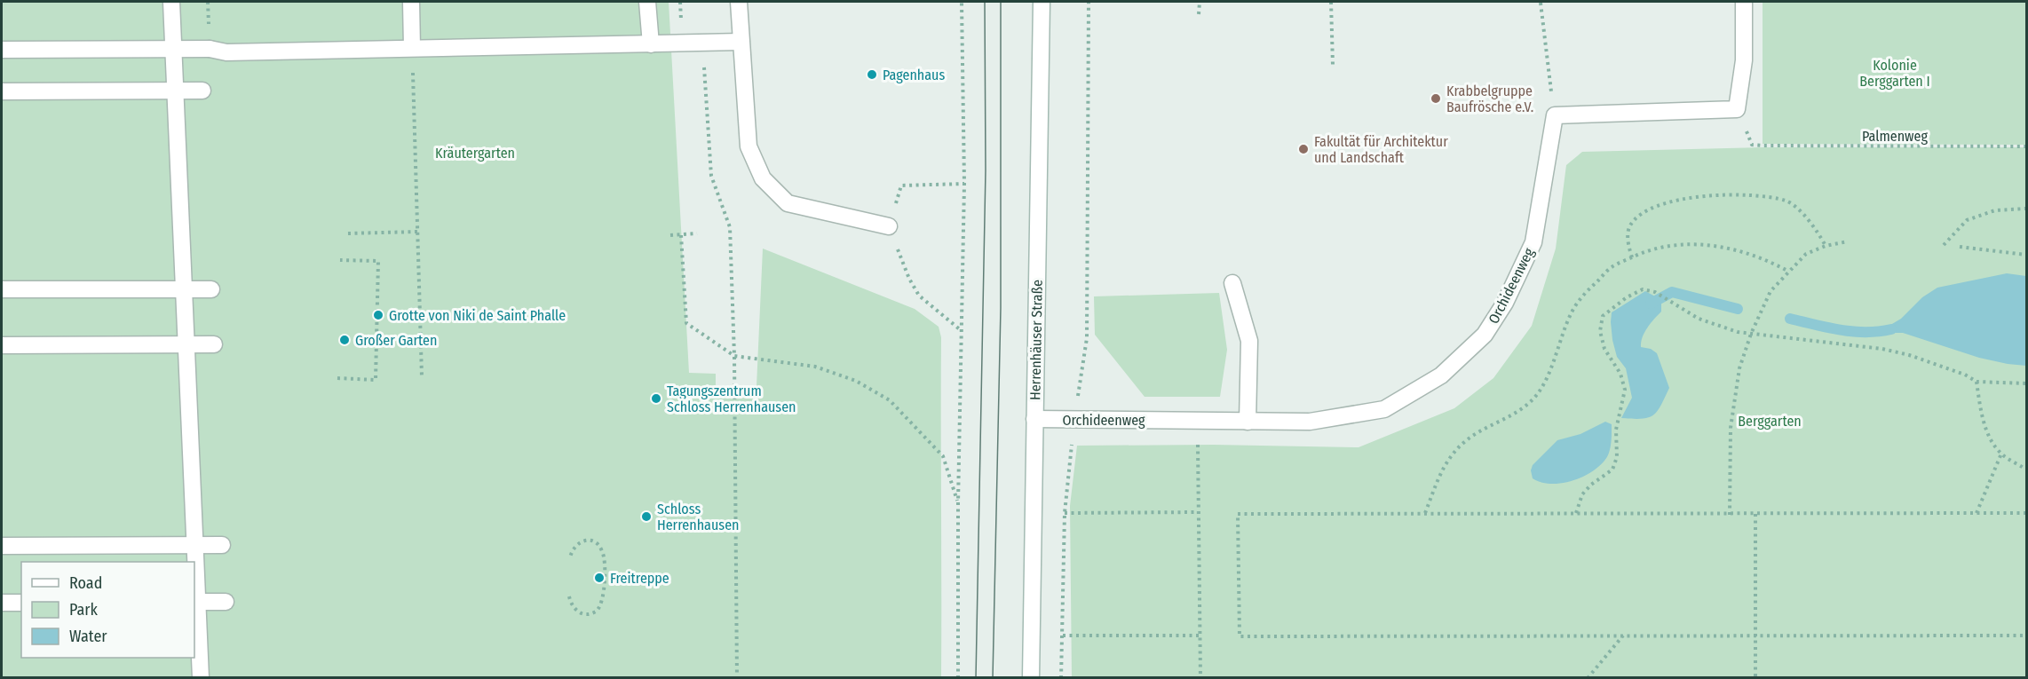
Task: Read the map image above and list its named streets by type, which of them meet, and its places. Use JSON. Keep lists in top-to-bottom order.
{
  "streets": {
    "street": ["Orchideenweg", "Herrenhäuser Straße"],
    "path": ["Palmenweg"]
  },
  "crossings": [
    ["Orchideenweg", "Herrenhäuser Straße"]
  ],
  "parks": ["Kolonie Berggarten I", "Kräutergarten", "Berggarten"],
  "places": [
    "Pagenhaus",
    "Krabbelgruppe Baufrösche e.V.",
    "Fakultät für Architektur und Landschaft",
    "Grotte von Niki de Saint Phalle",
    "Großer Garten",
    "Tagungszentrum Schloss Herrenhausen",
    "Schloss Herrenhausen",
    "Freitreppe"
  ],
  "legend": ["Road", "Park", "Water"]
}
